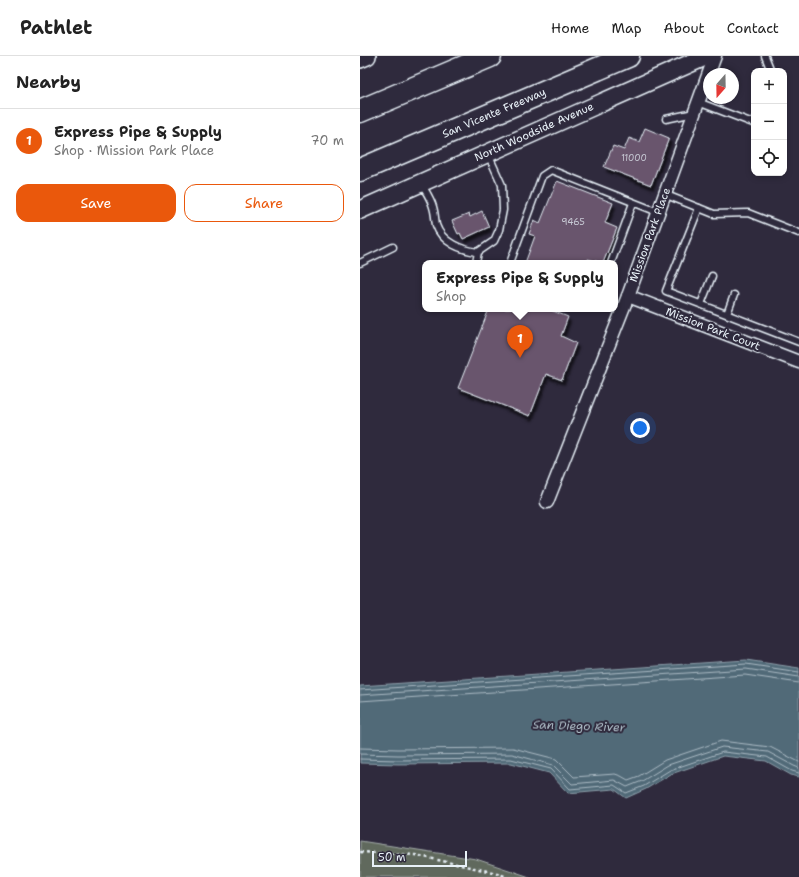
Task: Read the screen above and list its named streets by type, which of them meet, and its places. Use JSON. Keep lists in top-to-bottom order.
{
  "streets": {
    "highway": ["San Vicente Freeway"],
    "street": ["North Woodside Avenue", "Mission Park Place", "Mission Park Court"]
  },
  "crossings": [
    ["Mission Park Place", "Mission Park Court"]
  ],
  "water": ["San Diego River"],
  "house_numbers": ["11000", "9465"],
  "scale_bar": "50 m",
  "north": "bottom",
  "page": {
    "header": "Pathlet",
    "nav": [
      "Home",
      "Map",
      "About",
      "Contact"
    ],
    "heading": "Nearby",
    "map_buttons": ["+", "−"],
    "list": [
      {
        "mark": "1",
        "name": "Express Pipe & Supply",
        "note": "Shop · Mission Park Place",
        "value": "70 m"
      }
    ],
    "buttons": ["Save", "Share"],
    "popup": ["Express Pipe & Supply", "Shop"],
    "pins": "1",
    "scale": "50 m"
  }
}
